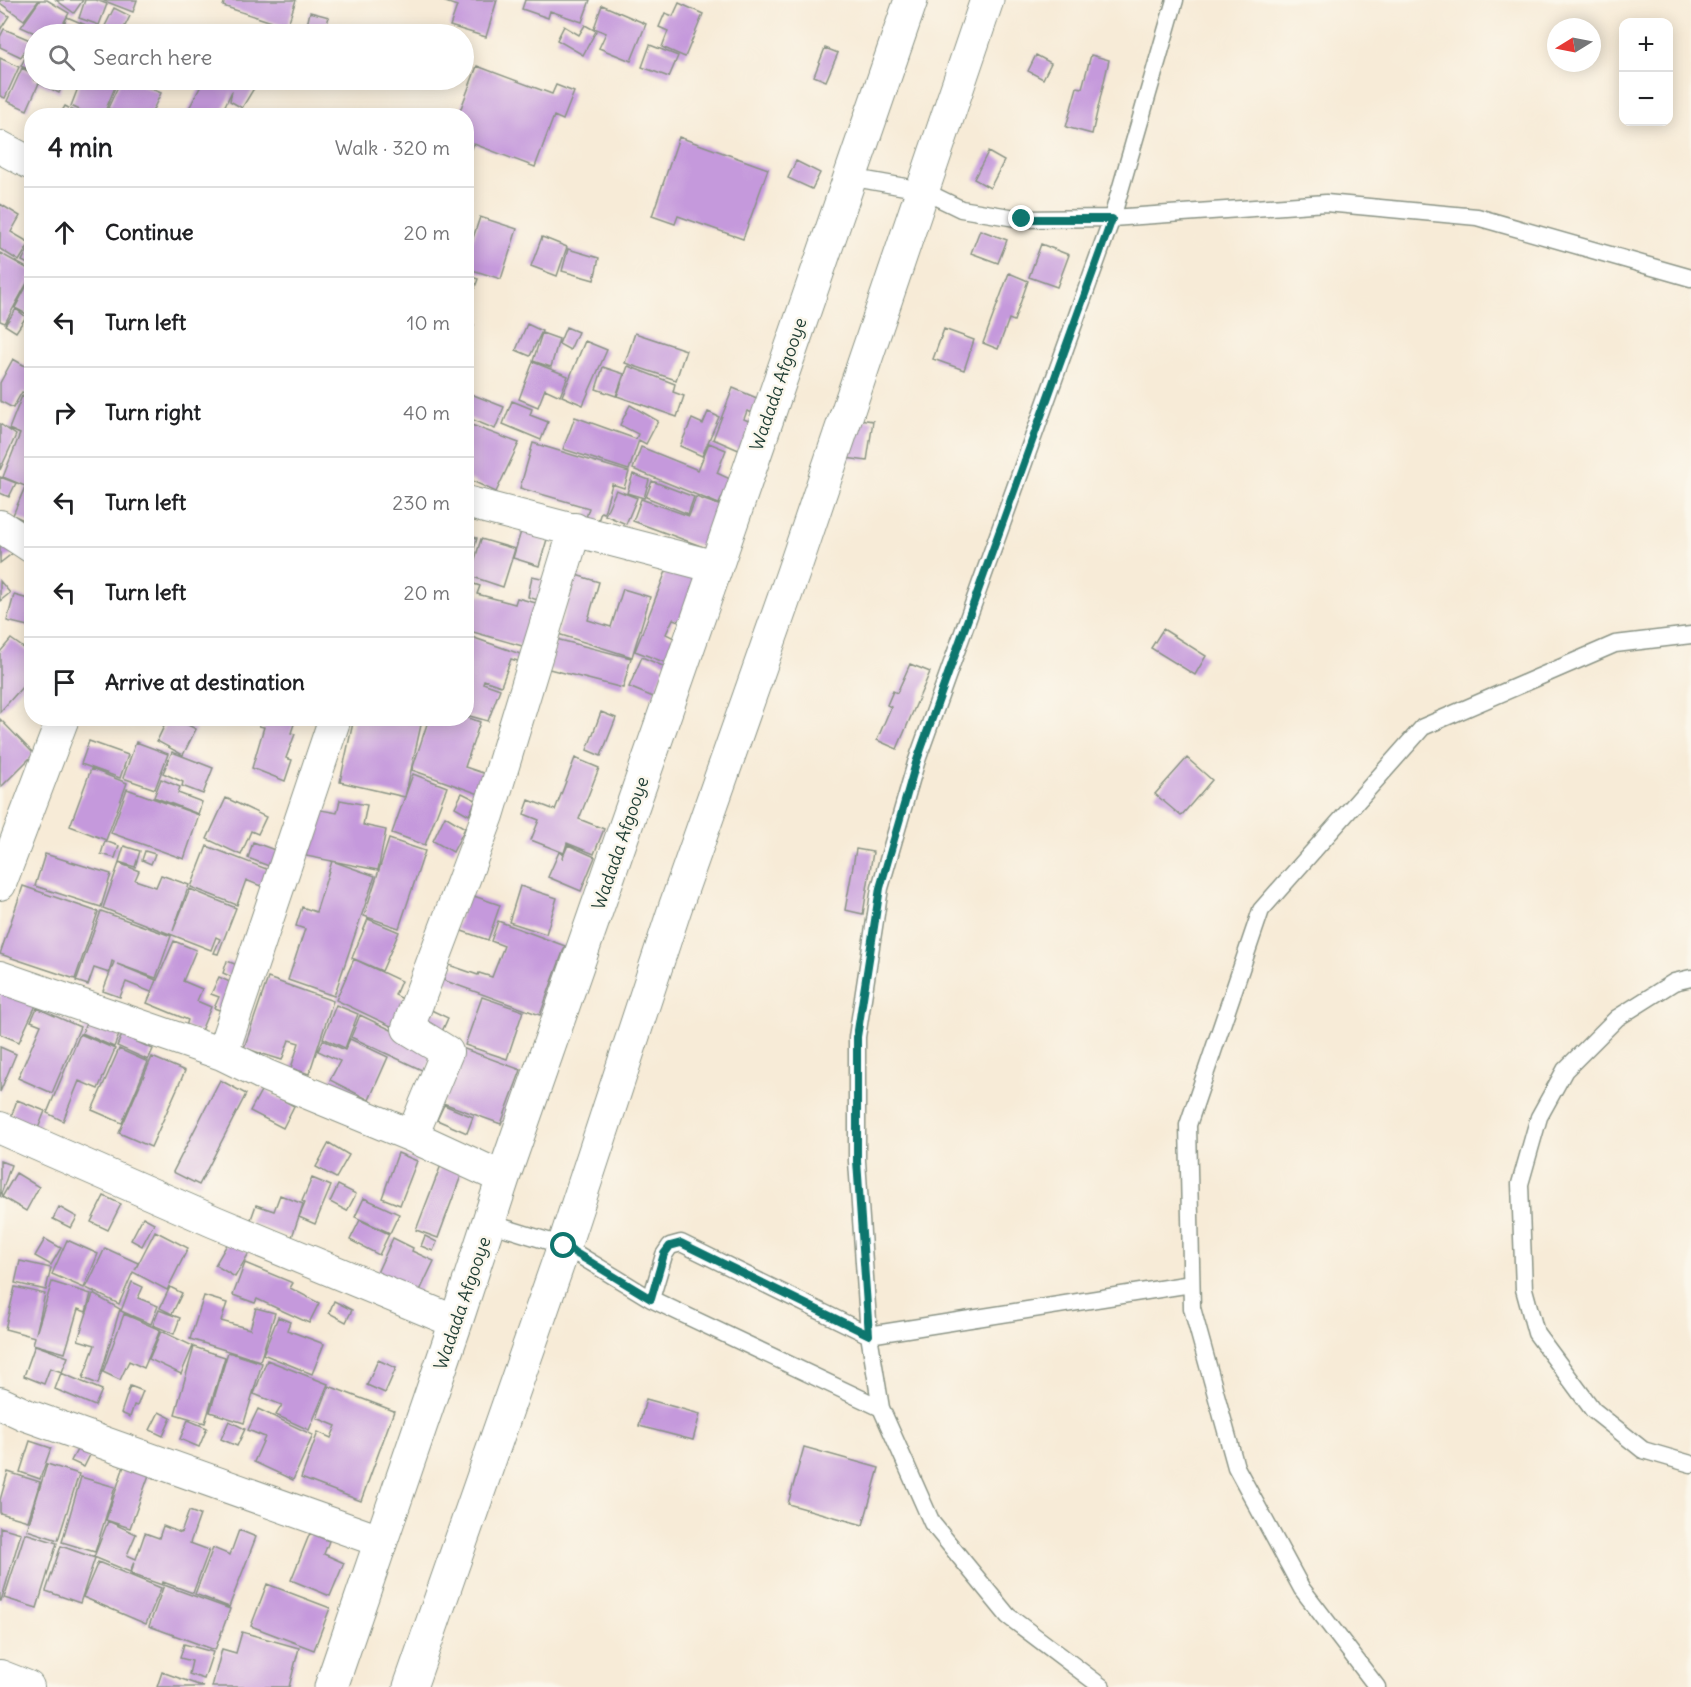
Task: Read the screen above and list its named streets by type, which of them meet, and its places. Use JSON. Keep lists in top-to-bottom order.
{
  "streets": {
    "highway": ["Wadada Afgooye"]
  },
  "north": "left",
  "page": {
    "map_buttons": ["+", "−"],
    "search": "Search here",
    "heading": ["4 min", "Walk · 320 m"],
    "list": [
      ["Continue", "20 m"],
      ["Turn left", "10 m"],
      ["Turn right", "40 m"],
      ["Turn left", "230 m"],
      ["Turn left", "20 m"],
      "Arrive at destination"
    ]
  }
}
